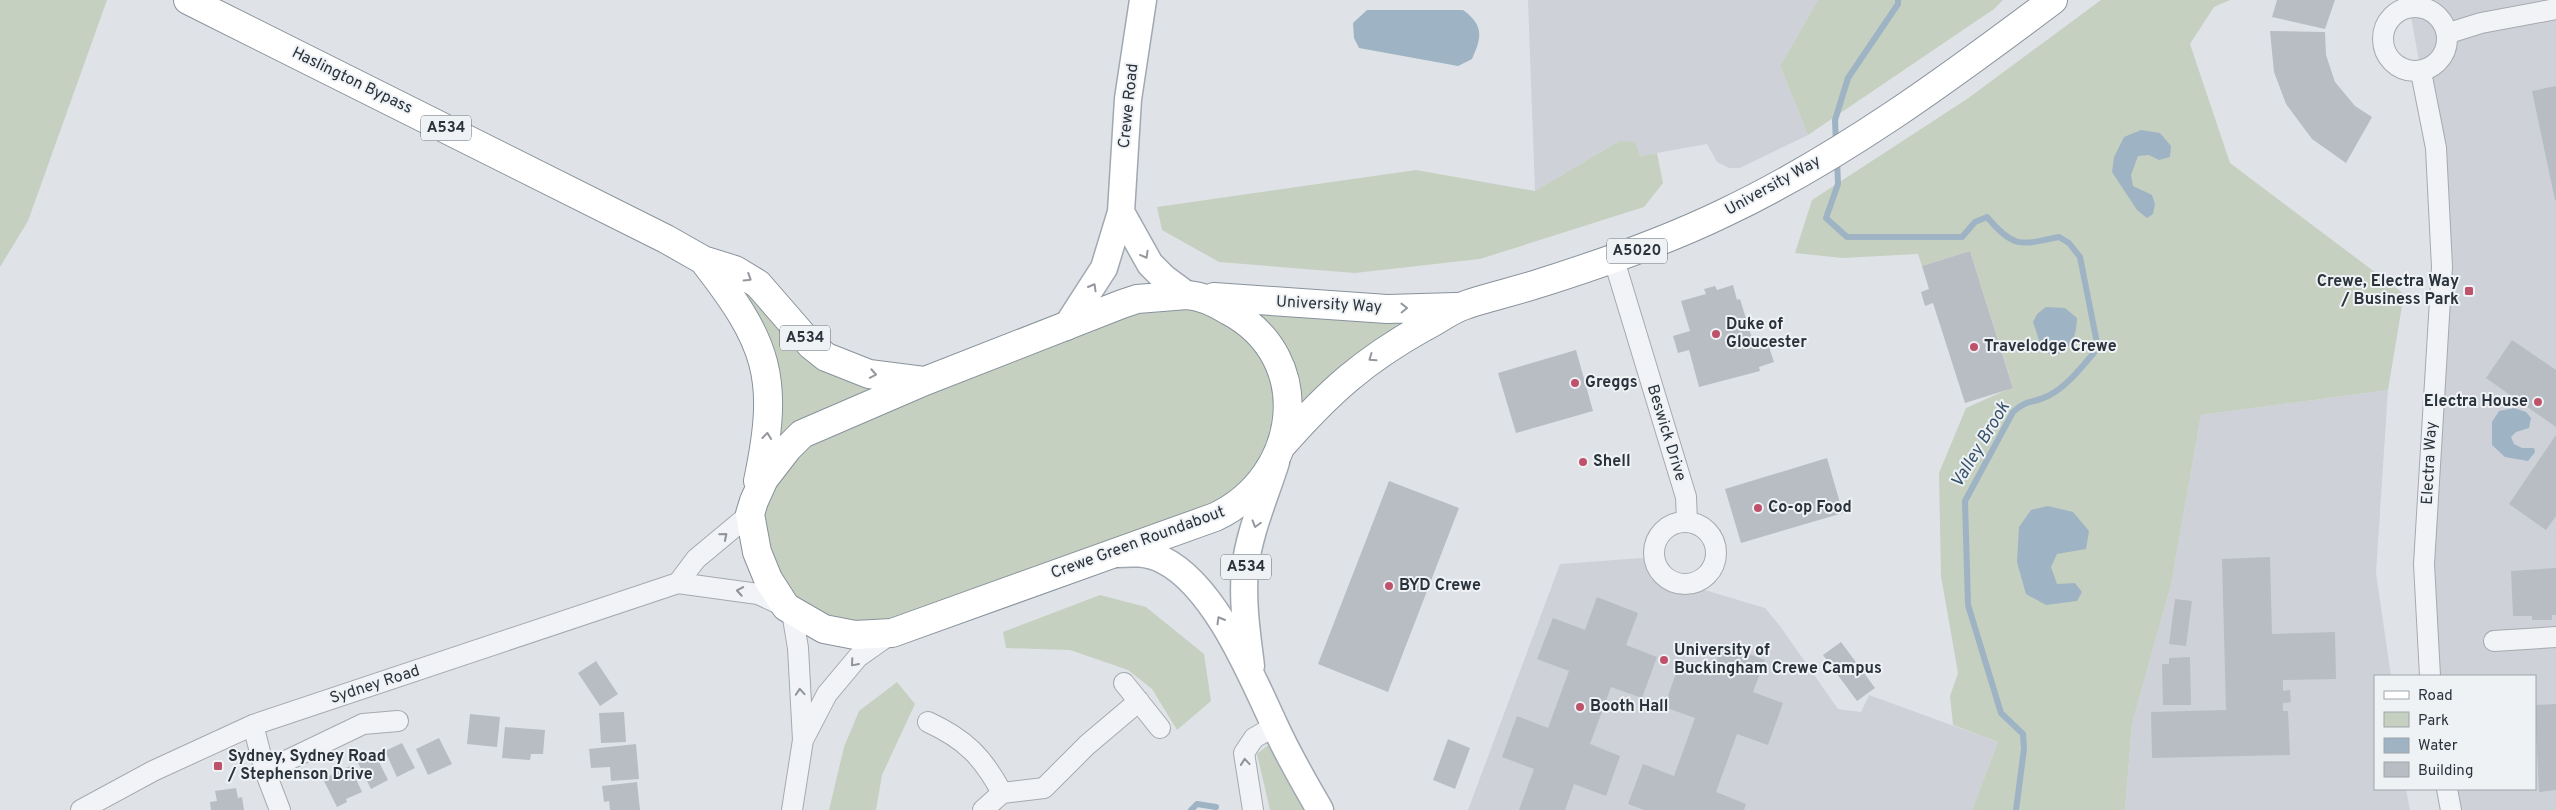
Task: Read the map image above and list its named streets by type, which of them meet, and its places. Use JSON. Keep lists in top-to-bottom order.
{
  "streets": {
    "highway": [
      "Haslington Bypass",
      "A534",
      "University Way",
      "A5020",
      "Crewe Green Roundabout"
    ],
    "main road": ["Crewe Road"],
    "street": ["Beswick Drive", "Electra Way", "Sydney Road"]
  },
  "crossings": [
    ["Haslington Bypass", "Crewe Green Roundabout"],
    ["Crewe Road", "Crewe Green Roundabout"],
    ["A534", "University Way"],
    ["A534", "Crewe Green Roundabout"],
    ["University Way", "Beswick Drive"],
    ["University Way", "Crewe Green Roundabout"],
    ["Crewe Green Roundabout", "Sydney Road"]
  ],
  "one_way": ["Crewe Road"],
  "water": ["Valley Brook"],
  "places": {
    "transit": ["Crewe, Electra Way / Business Park", "Sydney, Sydney Road / Stephenson Drive"],
    "other": [
      "Duke of Gloucester",
      "Travelodge Crewe",
      "Greggs",
      "Electra House",
      "Shell",
      "Co-op Food",
      "BYD Crewe",
      "University of Buckingham Crewe Campus",
      "Booth Hall"
    ]
  },
  "legend": [
    "Road",
    "Park",
    "Water",
    "Building"
  ]
}
